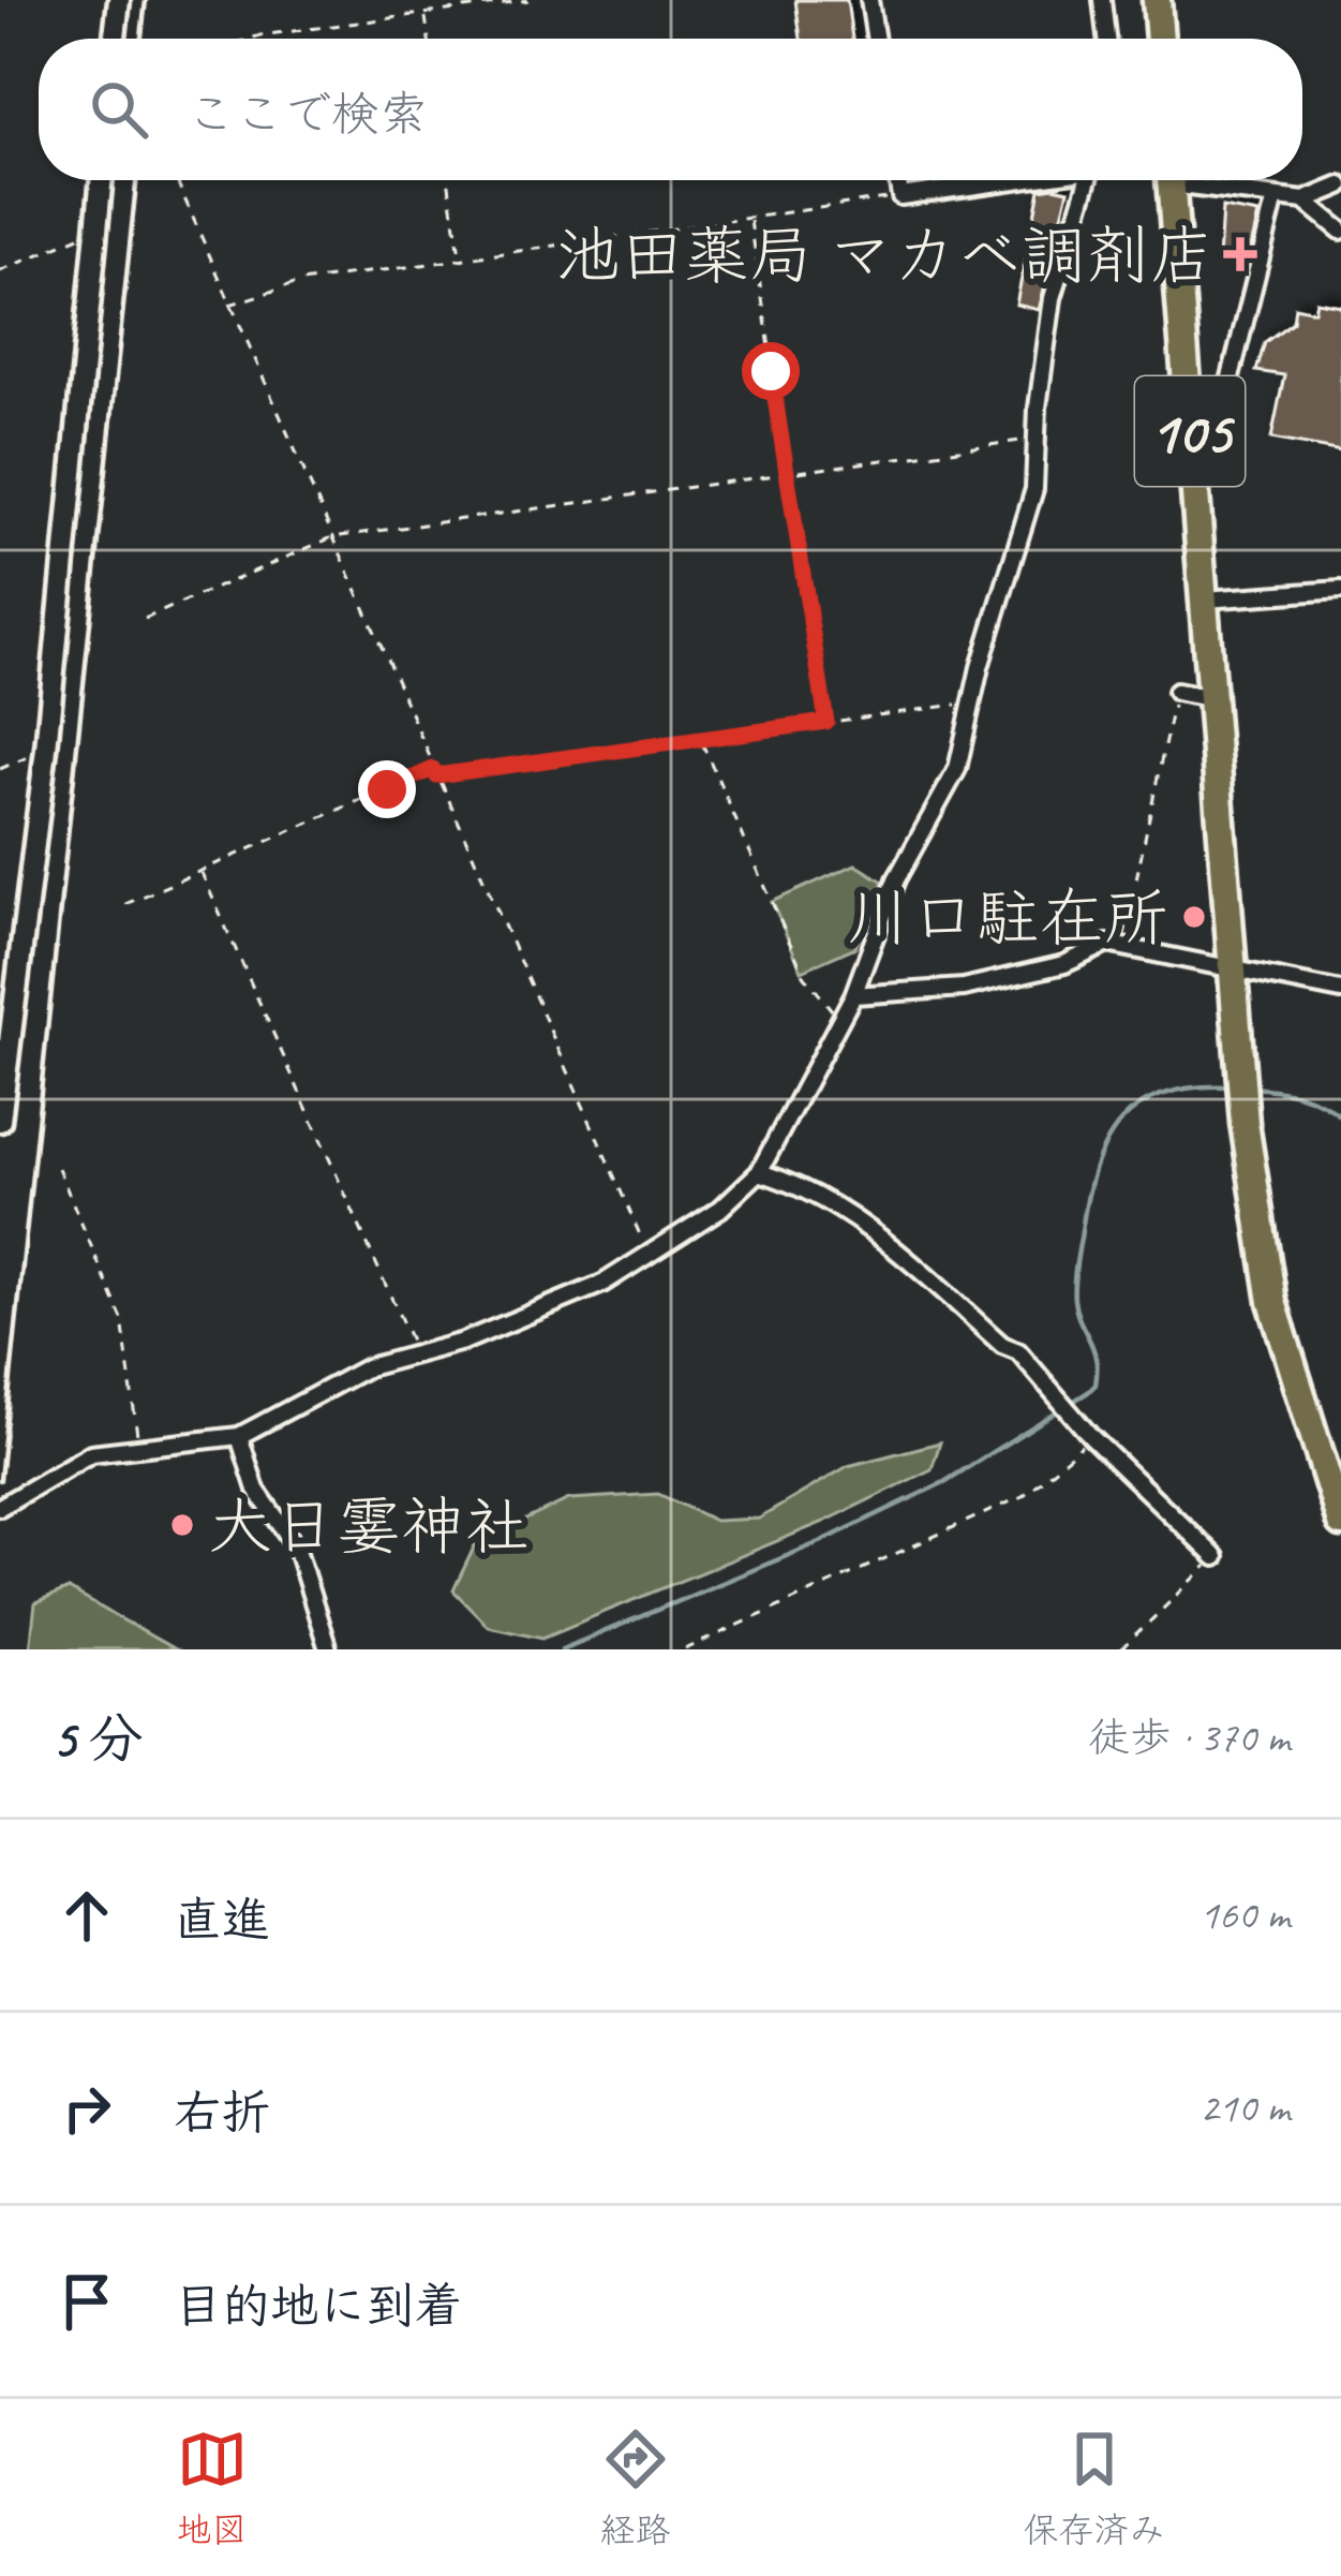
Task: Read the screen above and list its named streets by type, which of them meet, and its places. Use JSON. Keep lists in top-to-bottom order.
{
  "streets": {
    "highway": ["105"]
  },
  "places": {
    "health": ["池田薬局 マカベ調剤店"],
    "other": ["川口駐在所", "大日霎神社"]
  },
  "page": {
    "search": "ここで検索",
    "heading": ["5 分", "徒歩 · 370 m"],
    "list": [
      ["直進", "160 m"],
      ["右折", "210 m"],
      "目的地に到着"
    ],
    "nav": ["地図", "経路", "保存済み"]
  }
}
